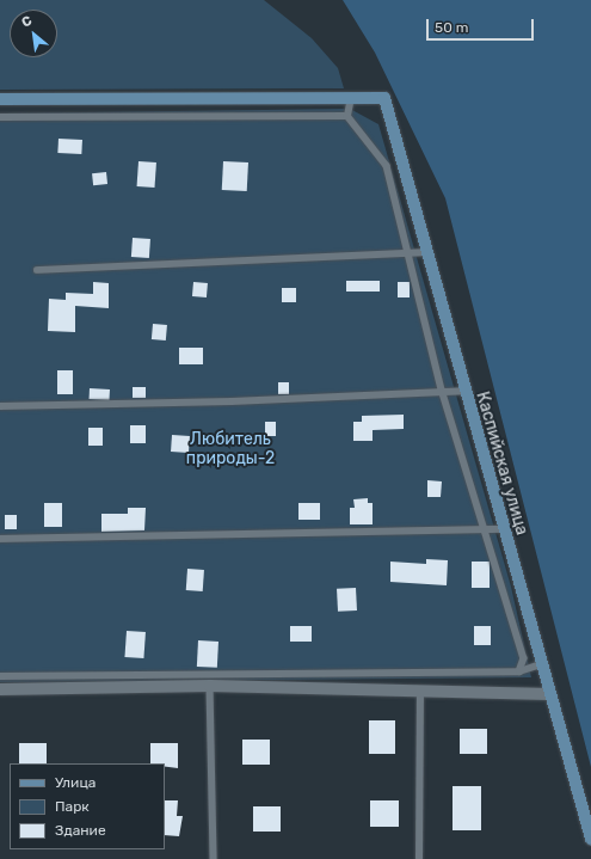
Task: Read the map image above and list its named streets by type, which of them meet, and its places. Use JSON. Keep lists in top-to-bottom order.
{
  "streets": {
    "street": ["Каспийская улица"]
  },
  "parks": ["Любитель природы-2"],
  "legend": ["Улица", "Парк", "Здание"],
  "scale_bar": "50 m",
  "north": "top left"
}
